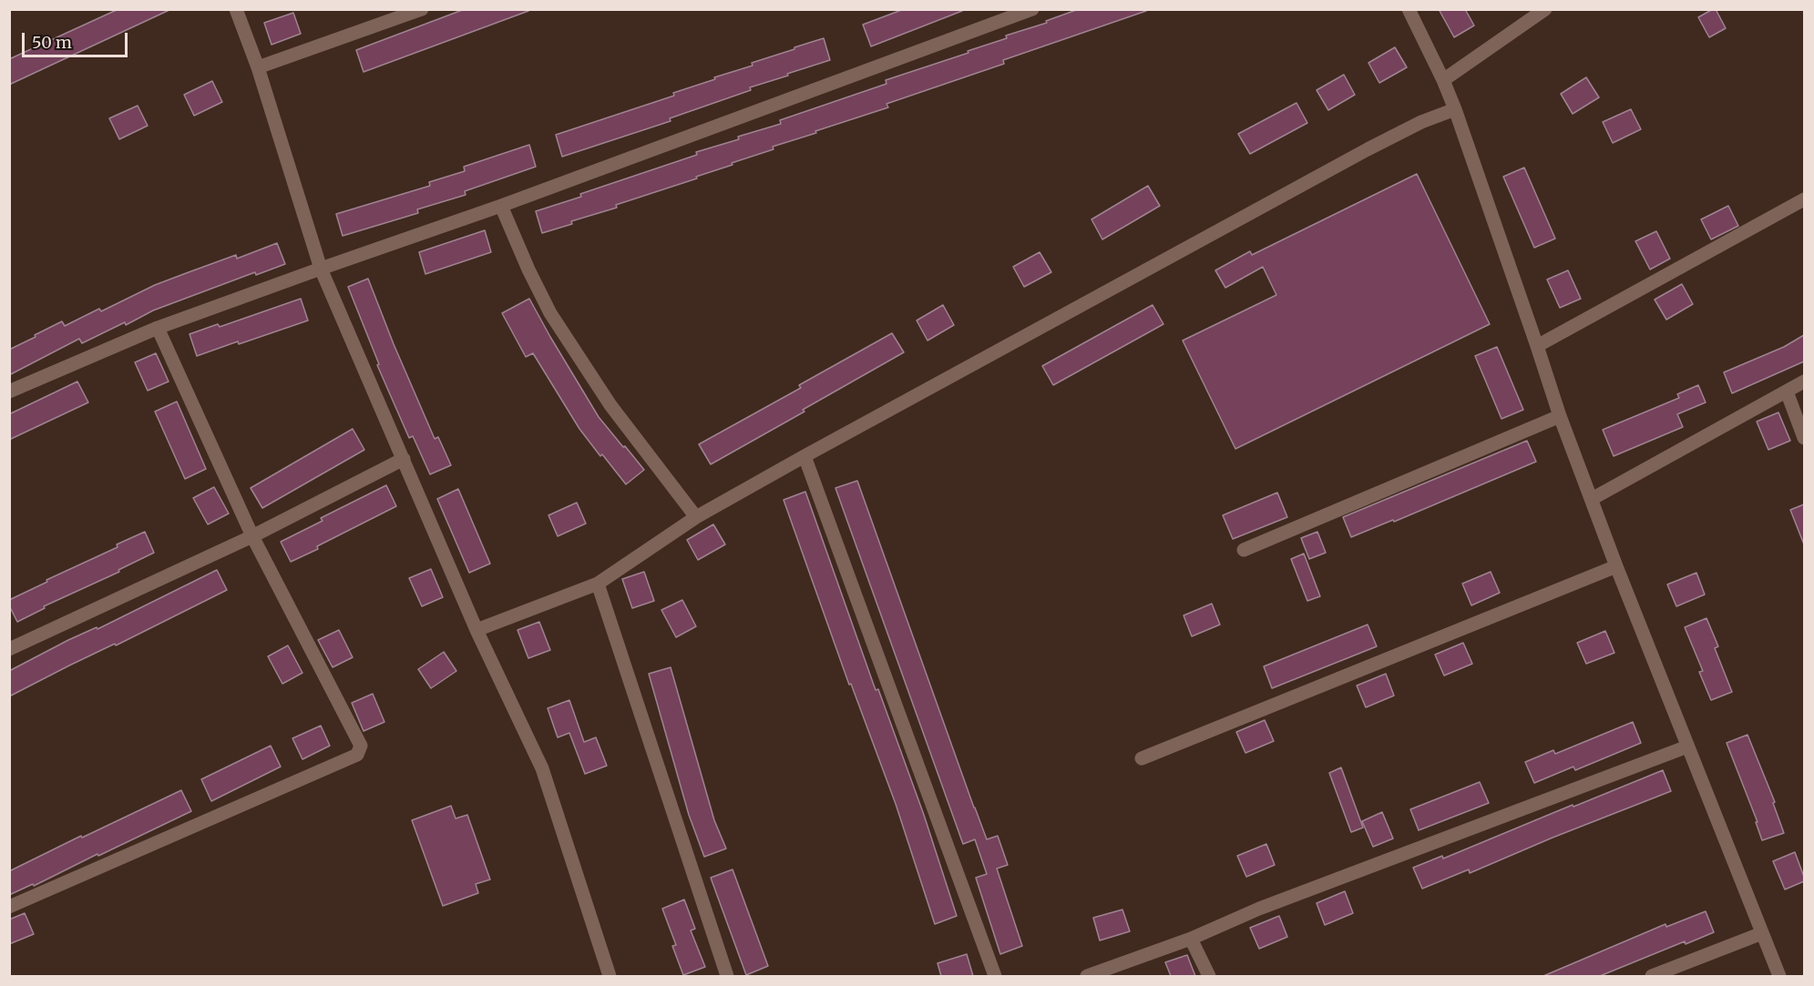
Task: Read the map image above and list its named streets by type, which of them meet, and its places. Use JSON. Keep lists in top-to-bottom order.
{
  "scale_bar": "50 m"
}
